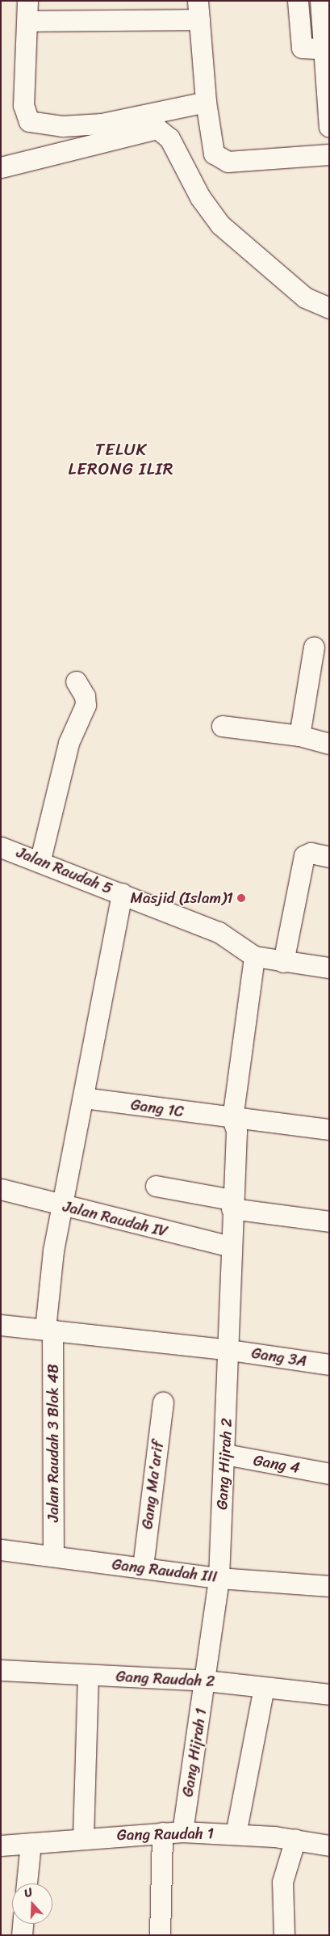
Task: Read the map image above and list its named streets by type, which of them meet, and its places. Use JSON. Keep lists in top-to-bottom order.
{
  "streets": {
    "street": [
      "Jalan Raudah 5",
      "Gang 1C",
      "Jalan Raudah IV",
      "Gang 3A",
      "Jalan Raudah 3 Blok 4B",
      "Gang Hijrah 2",
      "Gang 4",
      "Gang Ma'arif",
      "Gang Raudah III",
      "Gang Raudah 2",
      "Gang Hijrah 1",
      "Gang Raudah 1"
    ]
  },
  "crossings": [
    ["Jalan Raudah 5", "Jalan Raudah 3 Blok 4B"],
    ["Jalan Raudah 5", "Gang Hijrah 2"],
    ["Gang 1C", "Jalan Raudah 3 Blok 4B"],
    ["Gang 1C", "Gang Hijrah 2"],
    ["Jalan Raudah IV", "Jalan Raudah 3 Blok 4B"],
    ["Jalan Raudah IV", "Gang Hijrah 2"],
    ["Gang 3A", "Jalan Raudah 3 Blok 4B"],
    ["Gang 3A", "Gang Hijrah 2"],
    ["Jalan Raudah 3 Blok 4B", "Gang Raudah III"],
    ["Gang Hijrah 2", "Gang 4"],
    ["Gang Hijrah 2", "Gang Raudah III"],
    ["Gang Hijrah 2", "Gang Hijrah 1"],
    ["Gang Ma'arif", "Gang Raudah III"],
    ["Gang Raudah III", "Gang Hijrah 1"],
    ["Gang Raudah 2", "Gang Hijrah 1"],
    ["Gang Hijrah 1", "Gang Raudah 1"]
  ],
  "districts": ["TELUK LERONG ILIR"],
  "places": ["Masjid (Islam)1"],
  "north": "top"
}
